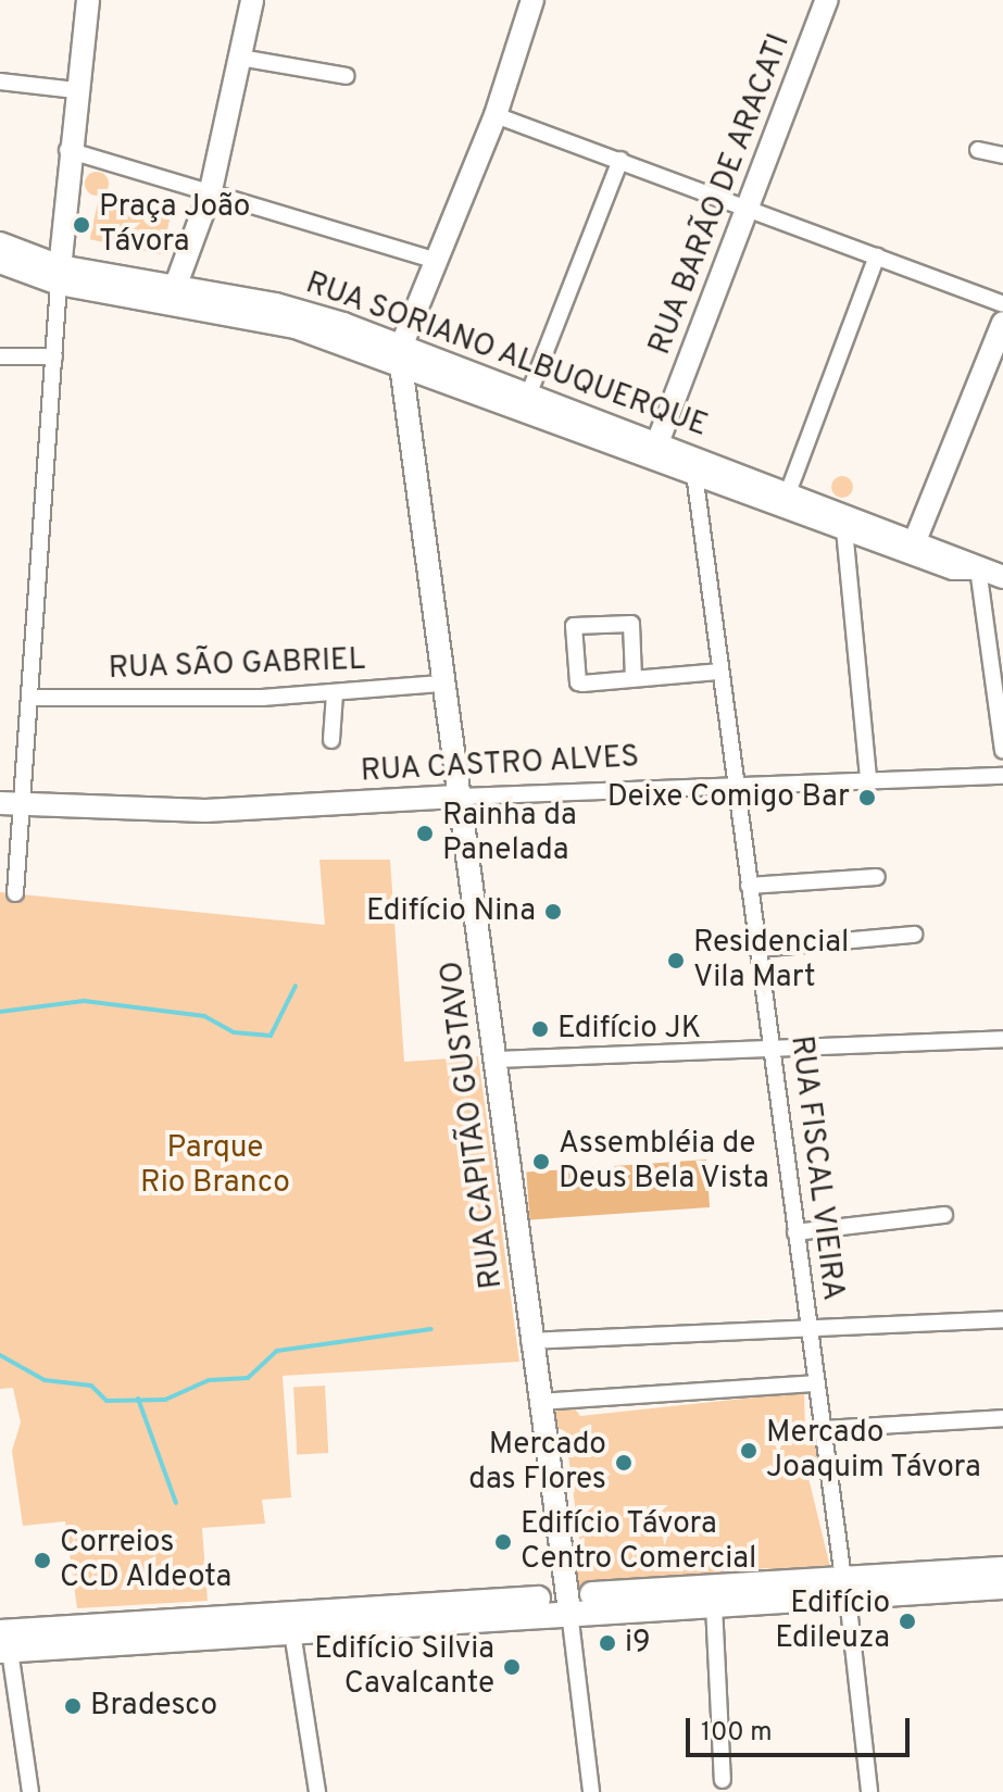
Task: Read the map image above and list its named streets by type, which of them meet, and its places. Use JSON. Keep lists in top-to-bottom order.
{
  "streets": {
    "street": [
      "RUA BARÃO DE ARACATI",
      "RUA SORIANO ALBUQUERQUE",
      "RUA SÃO GABRIEL",
      "RUA CASTRO ALVES",
      "RUA CAPITÃO GUSTAVO",
      "RUA FISCAL VIEIRA"
    ]
  },
  "crossings": [
    ["RUA BARÃO DE ARACATI", "RUA SORIANO ALBUQUERQUE"],
    ["RUA SORIANO ALBUQUERQUE", "RUA CAPITÃO GUSTAVO"],
    ["RUA SORIANO ALBUQUERQUE", "RUA FISCAL VIEIRA"],
    ["RUA SÃO GABRIEL", "RUA CAPITÃO GUSTAVO"],
    ["RUA CASTRO ALVES", "RUA CAPITÃO GUSTAVO"],
    ["RUA CASTRO ALVES", "RUA FISCAL VIEIRA"]
  ],
  "parks": ["Parque Rio Branco"],
  "places": [
    "Praça João Távora",
    "Deixe Comigo Bar",
    "Rainha da Panelada",
    "Edifício Nina",
    "Residencial Vila Mart",
    "Edifício JK",
    "Assembléia de Deus Bela Vista",
    "Mercado Joaquim Távora",
    "Mercado das Flores",
    "Edifício Távora Centro Comercial",
    "Correios CCD Aldeota",
    "Edifício Edileuza",
    "i9",
    "Edifício Silvia Cavalcante",
    "Bradesco"
  ],
  "scale_bar": "100 m"
}
